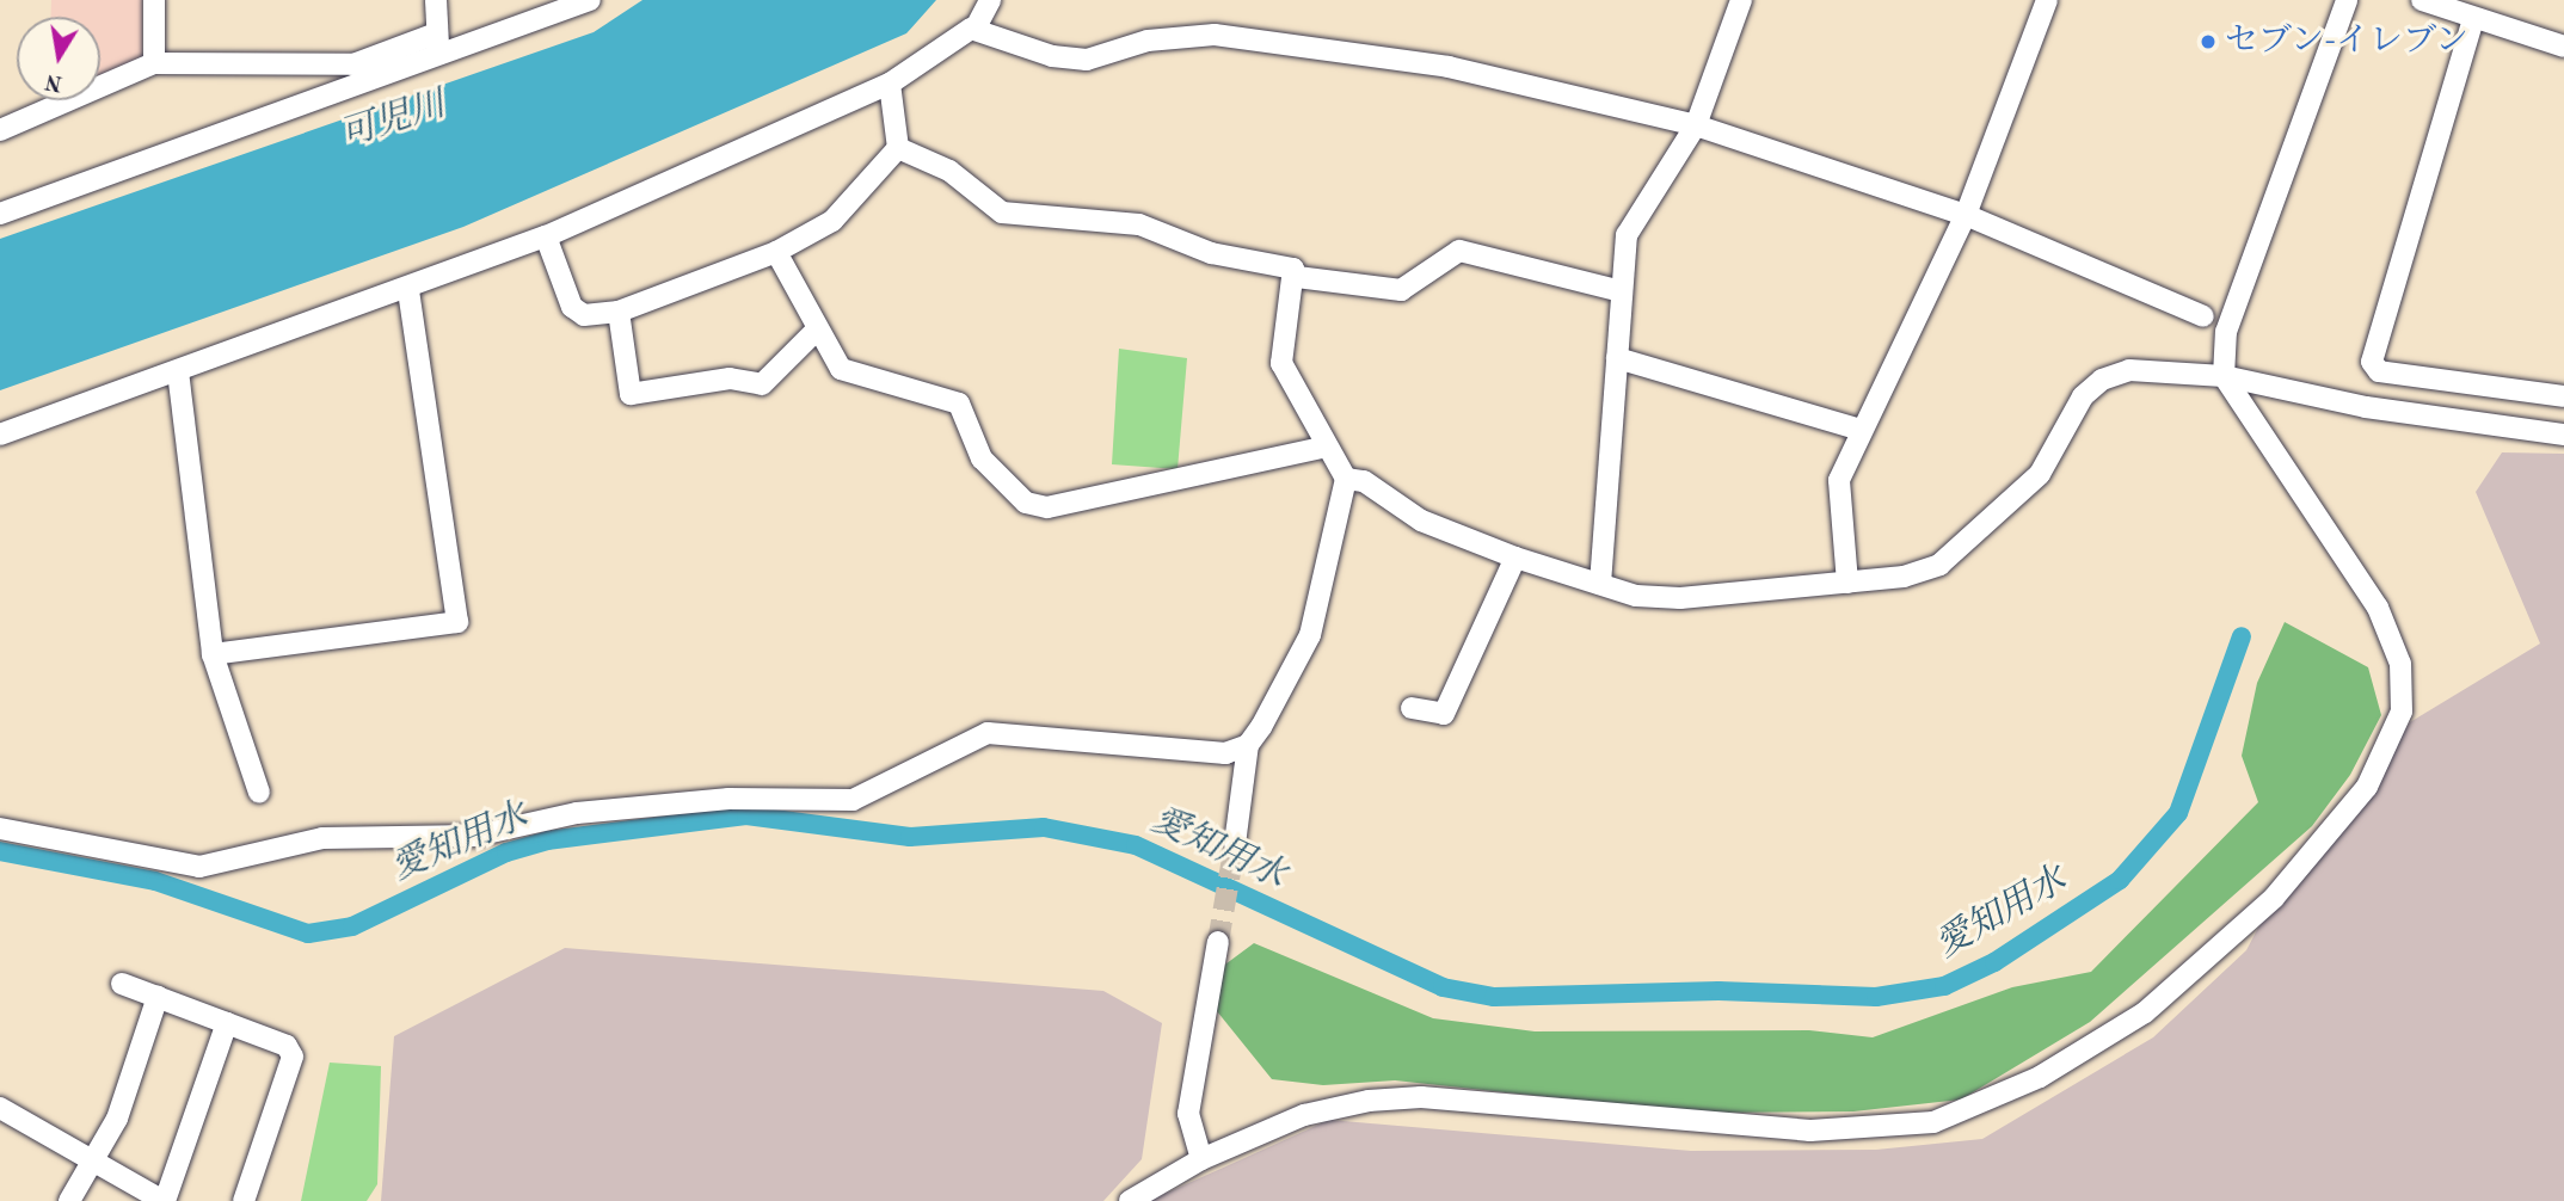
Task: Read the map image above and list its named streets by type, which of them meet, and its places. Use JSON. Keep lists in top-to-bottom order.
{
  "water": ["可児川", "愛知用水"],
  "places": ["セブン-イレブン"],
  "north": "bottom"
}
